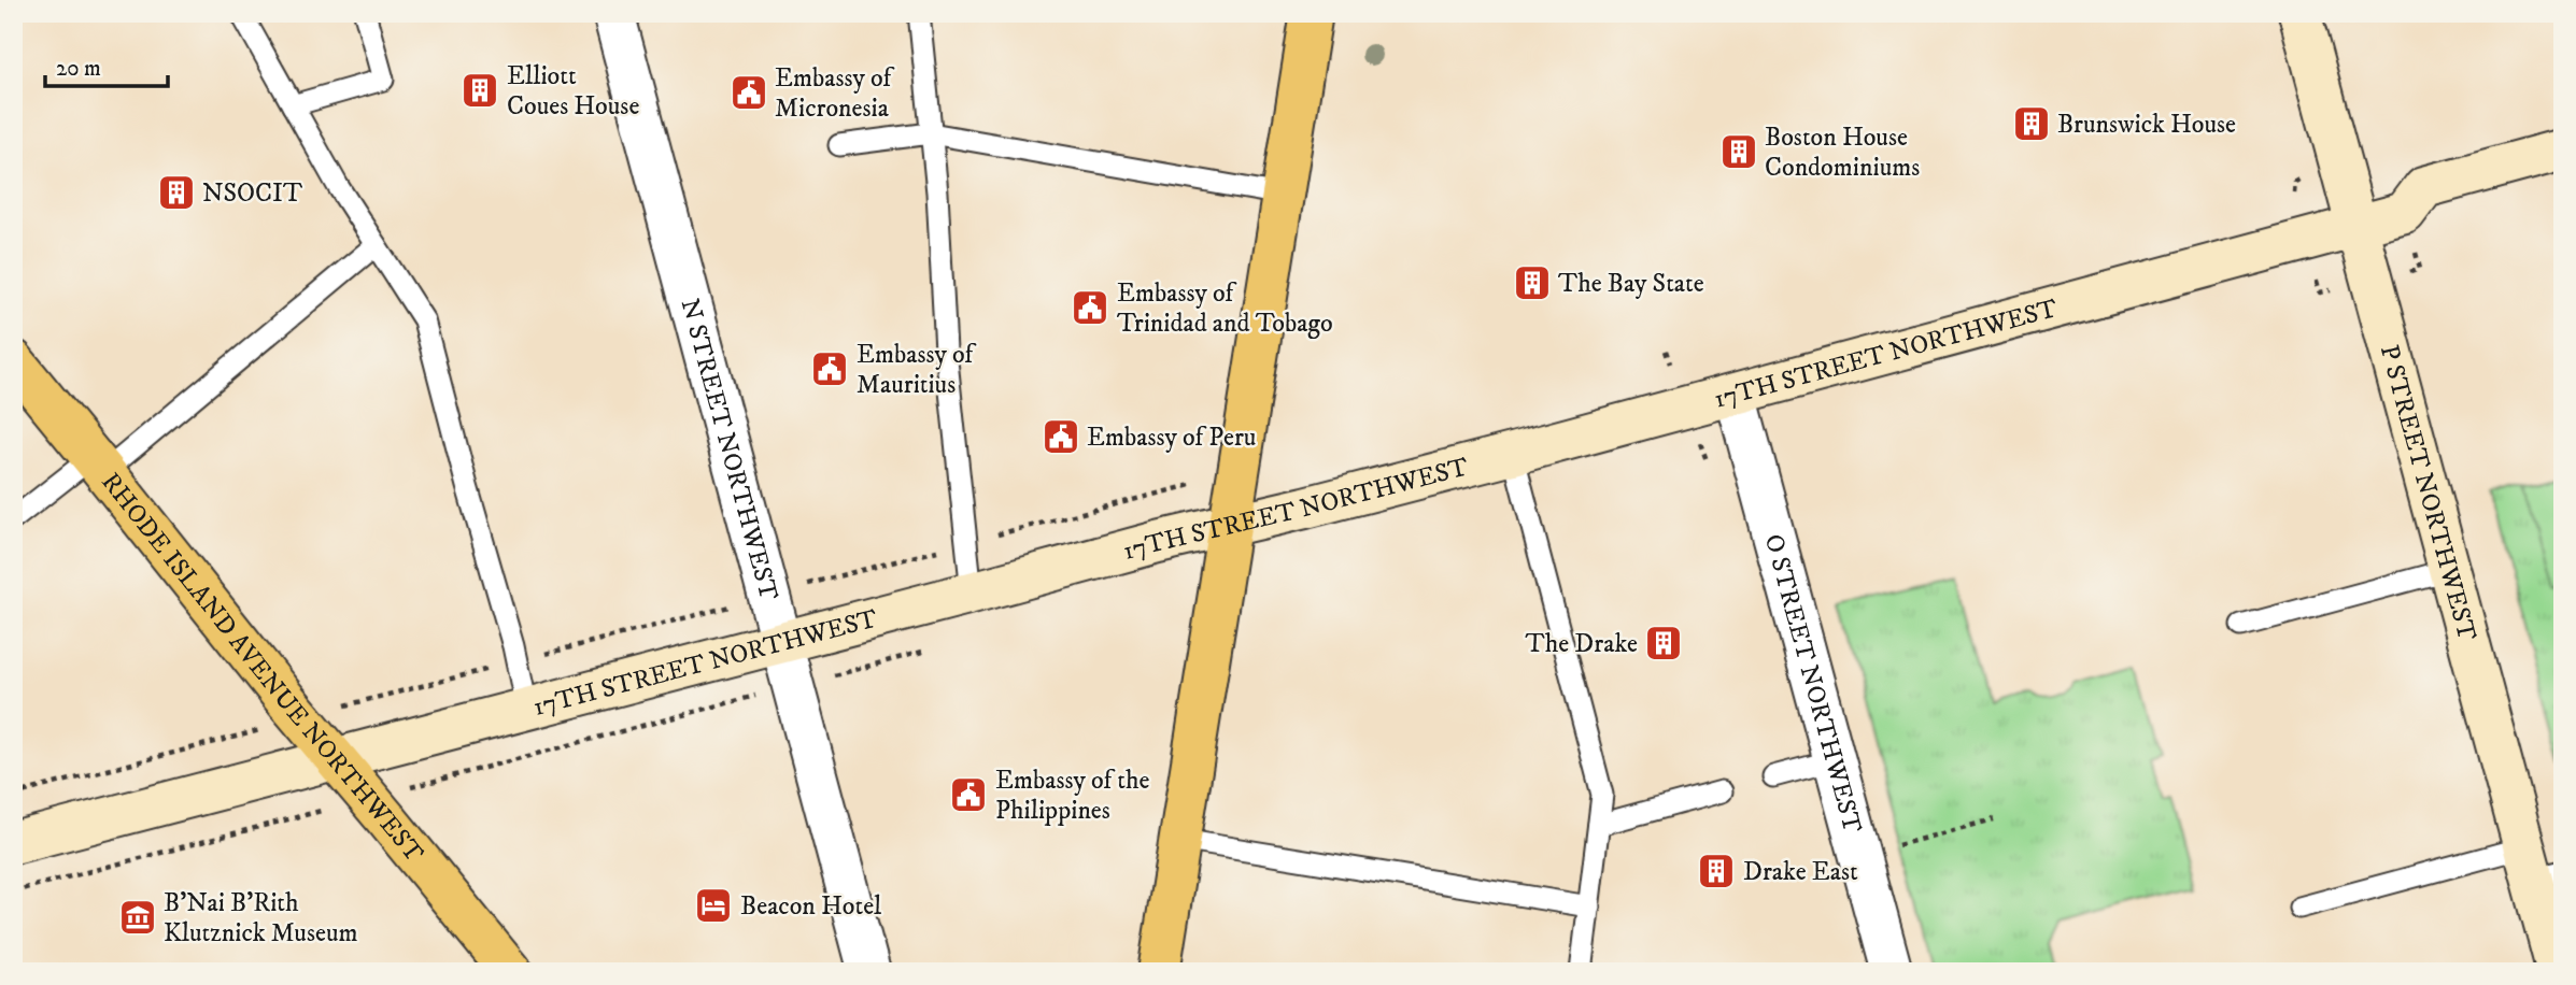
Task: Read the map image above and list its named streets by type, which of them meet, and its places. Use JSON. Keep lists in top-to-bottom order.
{
  "streets": {
    "main road": ["17TH STREET NORTHWEST", "P STREET NORTHWEST", "RHODE ISLAND AVENUE NORTHWEST"],
    "street": ["N STREET NORTHWEST", "O STREET NORTHWEST"]
  },
  "crossings": [
    ["17TH STREET NORTHWEST", "N STREET NORTHWEST"],
    ["17TH STREET NORTHWEST", "P STREET NORTHWEST"],
    ["17TH STREET NORTHWEST", "RHODE ISLAND AVENUE NORTHWEST"],
    ["17TH STREET NORTHWEST", "O STREET NORTHWEST"]
  ],
  "places": {
    "building": [
      "Elliott Coues House",
      "Brunswick House",
      "Boston House Condominiums",
      "NSOCIT",
      "The Bay State",
      "The Drake",
      "Drake East"
    ],
    "public building": [
      "Embassy of Micronesia",
      "Embassy of Trinidad and Tobago",
      "Embassy of Mauritius",
      "Embassy of Peru",
      "Embassy of the Philippines"
    ],
    "hotel": ["Beacon Hotel"],
    "museum": ["B'Nai B'Rith Klutznick Museum"]
  },
  "scale_bar": "20 m"
}
